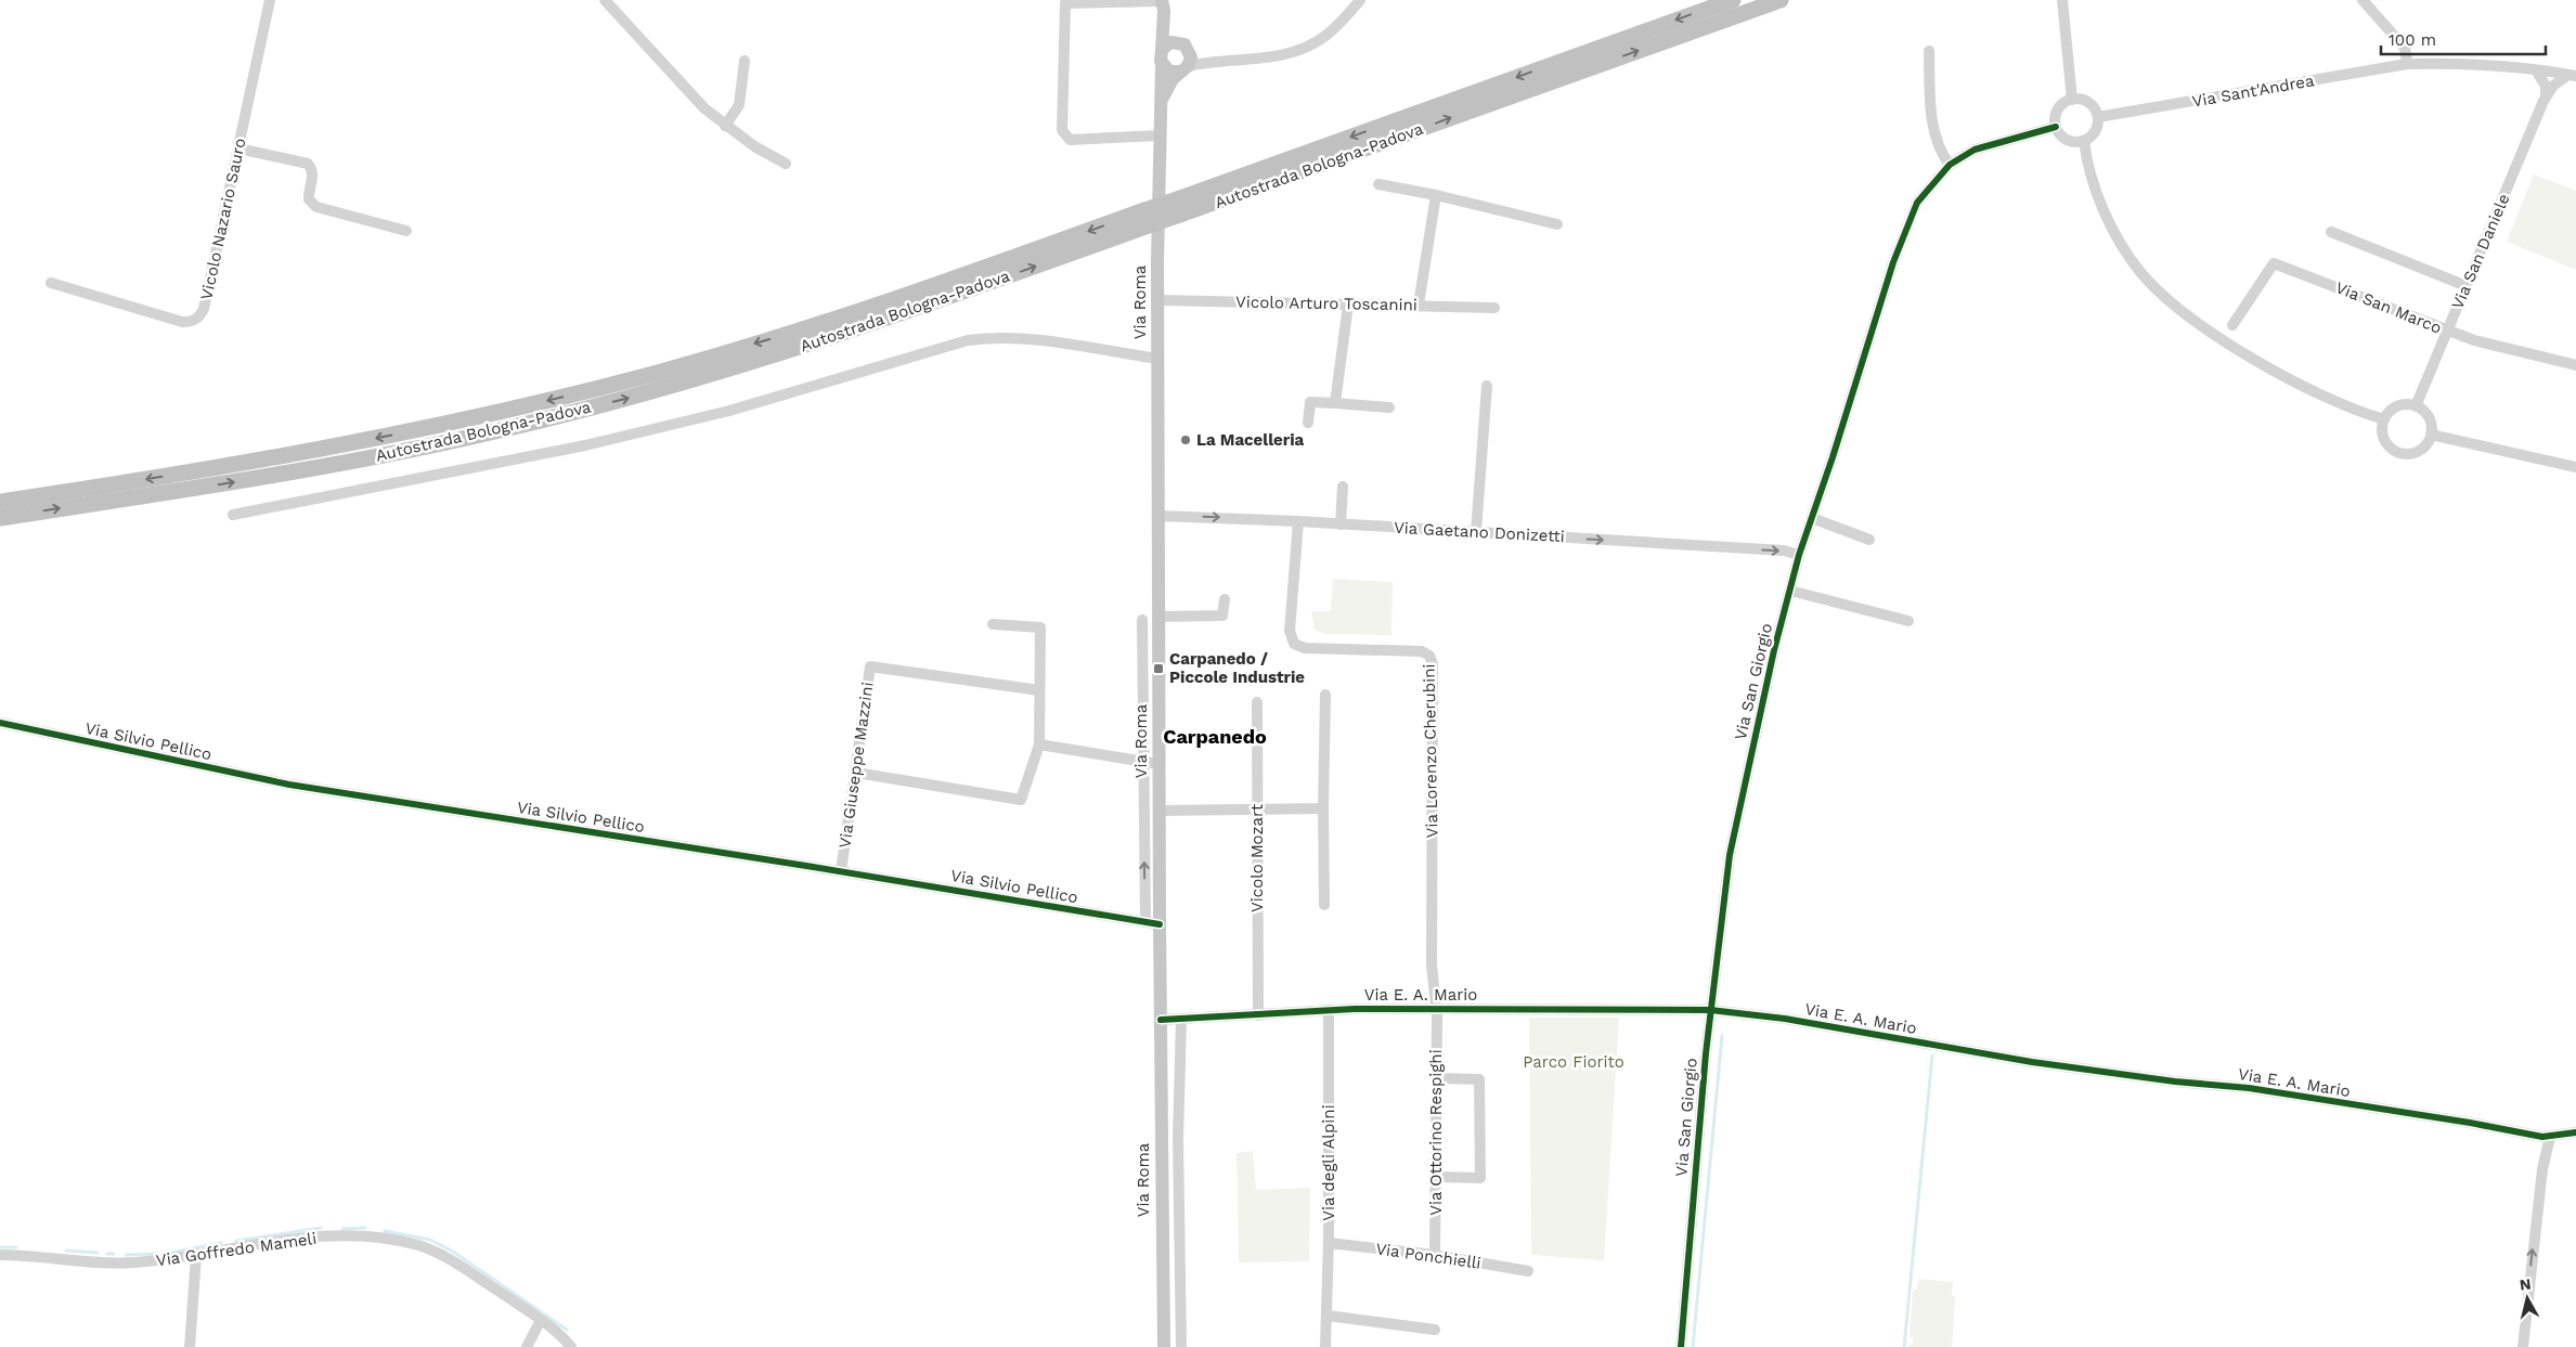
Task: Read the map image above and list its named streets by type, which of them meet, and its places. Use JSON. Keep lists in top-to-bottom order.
{
  "streets": {
    "highway": ["Autostrada Bologna-Padova"],
    "main road": ["Via Roma"],
    "street": [
      "Via Sant'Andrea",
      "Vicolo Nazario Sauro",
      "Via San Daniele",
      "Vicolo Arturo Toscanini",
      "Via San Marco",
      "Via Gaetano Donizetti",
      "Via San Giorgio",
      "Via Silvio Pellico",
      "Via Lorenzo Cherubini",
      "Via Giuseppe Mazzini",
      "Vicolo Mozart",
      "Via E. A. Mario",
      "Via Ottorino Respighi",
      "Via degli Alpini",
      "Via Goffredo Mameli",
      "Via Ponchielli"
    ]
  },
  "crossings": [
    ["Via Sant'Andrea", "Via San Daniele"],
    ["Via Sant'Andrea", "Via San Giorgio"],
    ["Via San Daniele", "Via San Marco"],
    ["Via Roma", "Vicolo Arturo Toscanini"],
    ["Via Roma", "Via Gaetano Donizetti"],
    ["Via Roma", "Via Silvio Pellico"],
    ["Via Roma", "Via E. A. Mario"],
    ["Via Gaetano Donizetti", "Via San Giorgio"],
    ["Via Gaetano Donizetti", "Via Lorenzo Cherubini"],
    ["Via San Giorgio", "Via E. A. Mario"],
    ["Via Silvio Pellico", "Via Giuseppe Mazzini"],
    ["Via Lorenzo Cherubini", "Via E. A. Mario"],
    ["Via Lorenzo Cherubini", "Via Ottorino Respighi"],
    ["Vicolo Mozart", "Via E. A. Mario"],
    ["Via E. A. Mario", "Via Ottorino Respighi"],
    ["Via E. A. Mario", "Via degli Alpini"],
    ["Via Ottorino Respighi", "Via Ponchielli"],
    ["Via degli Alpini", "Via Ponchielli"]
  ],
  "one_way": ["Via Gaetano Donizetti"],
  "districts": ["Carpanedo"],
  "parks": ["Parco Fiorito"],
  "places": {
    "other": ["La Macelleria"],
    "transit": ["Carpanedo / Piccole Industrie"]
  },
  "scale_bar": "100 m",
  "north": "top"
}
